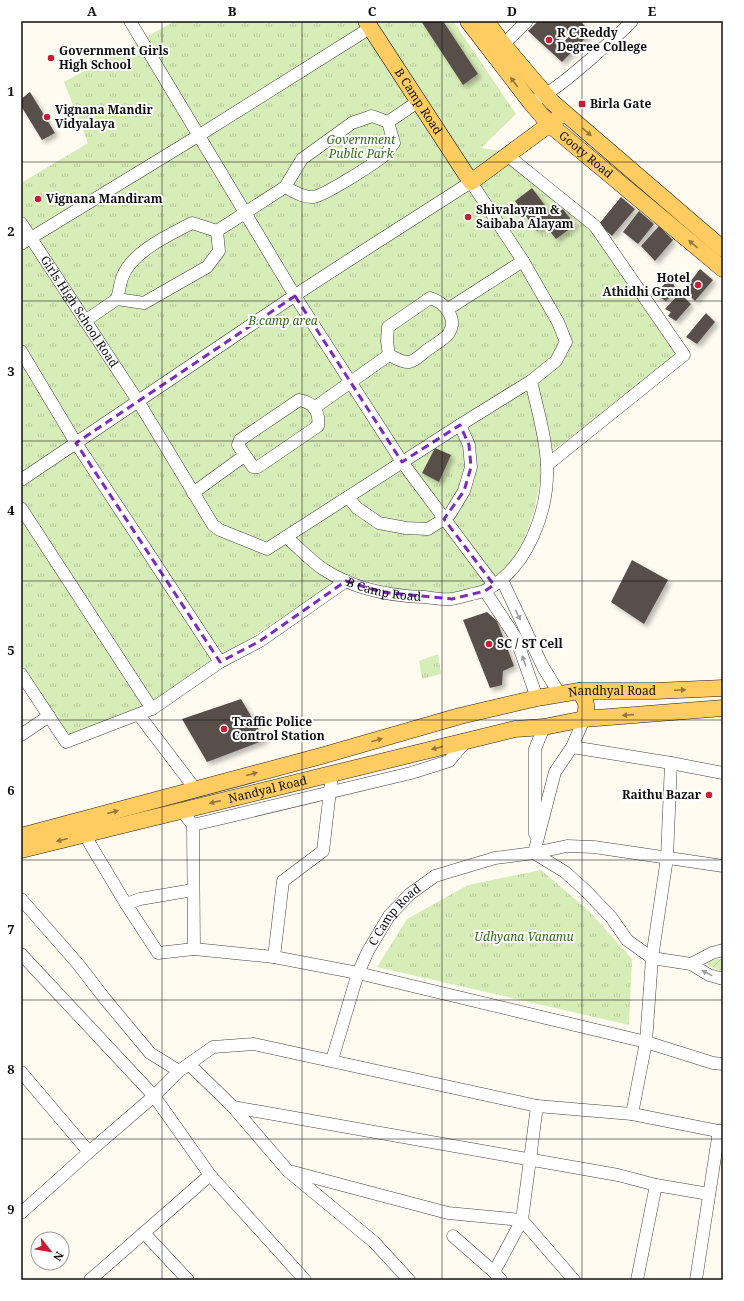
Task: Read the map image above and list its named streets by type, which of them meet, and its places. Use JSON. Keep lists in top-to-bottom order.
{
  "streets": {
    "main road": [
      "B Camp Road",
      "Gooty Road",
      "Nandhyal Road",
      "Nandyal Road"
    ],
    "street": ["Girls High School Road", "C Camp Road"]
  },
  "crossings": [
    ["B Camp Road", "Girls High School Road"],
    ["Nandhyal Road", "Nandyal Road"]
  ],
  "one_way": ["Nandhyal Road"],
  "parks": ["Government Public Park", "B.camp area", "Udhyana Vanamu"],
  "places": {
    "other": [
      "R C Reddy Degree College",
      "Government Girls High School",
      "Vignana Mandir Vidyalaya",
      "Vignana Mandiram",
      "Shivalayam & Saibaba Alayam",
      "Hotel Athidhi Grand",
      "SC / ST Cell",
      "Traffic Police Control Station",
      "Raithu Bazar"
    ],
    "transit": ["Birla Gate"]
  },
  "north": "bottom right",
  "grid": {
    "columns": [
      "A",
      "B",
      "C",
      "D",
      "E"
    ],
    "rows": [
      "1",
      "2",
      "3",
      "4",
      "5",
      "6",
      "7",
      "8",
      "9"
    ]
  }
}
